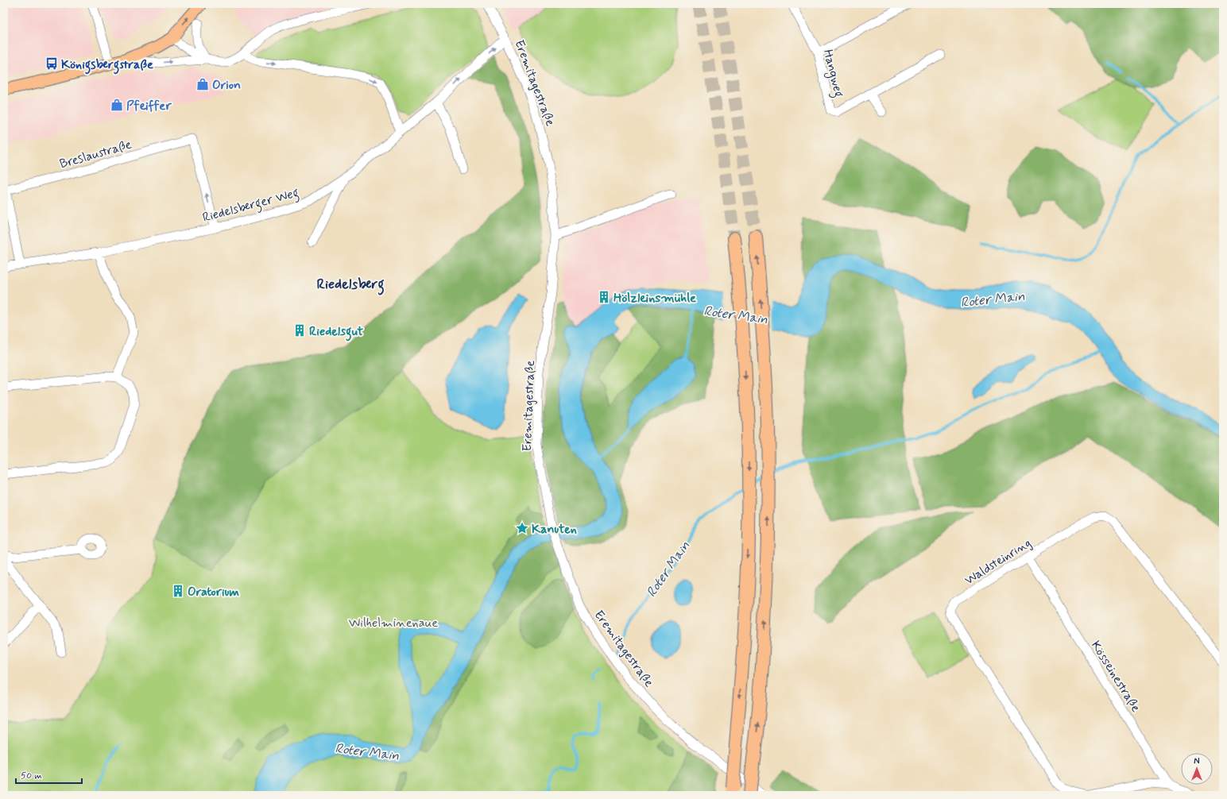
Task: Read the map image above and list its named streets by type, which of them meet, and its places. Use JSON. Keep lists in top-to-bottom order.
{
  "streets": {
    "street": [
      "Hangweg",
      "Eremitagestraße",
      "Breslaustraße",
      "Riedelsberger Weg",
      "Waldsteinring",
      "Kösseinestraße"
    ]
  },
  "crossings": [
    ["Eremitagestraße", "Riedelsberger Weg"],
    ["Breslaustraße", "Riedelsberger Weg"],
    ["Waldsteinring", "Kösseinestraße"]
  ],
  "districts": ["Riedelsberg"],
  "water": ["Roter Main"],
  "parks": ["Wilhelminenaue"],
  "places": {
    "bus stop": ["Königsbergstraße"],
    "shop": ["Orion", "Pfeiffer"],
    "building": ["Hölzleinsmühle", "Riedelsgut", "Oratorium"],
    "place": ["Kanuten"]
  },
  "scale_bar": "50 m",
  "north": "top"
}
